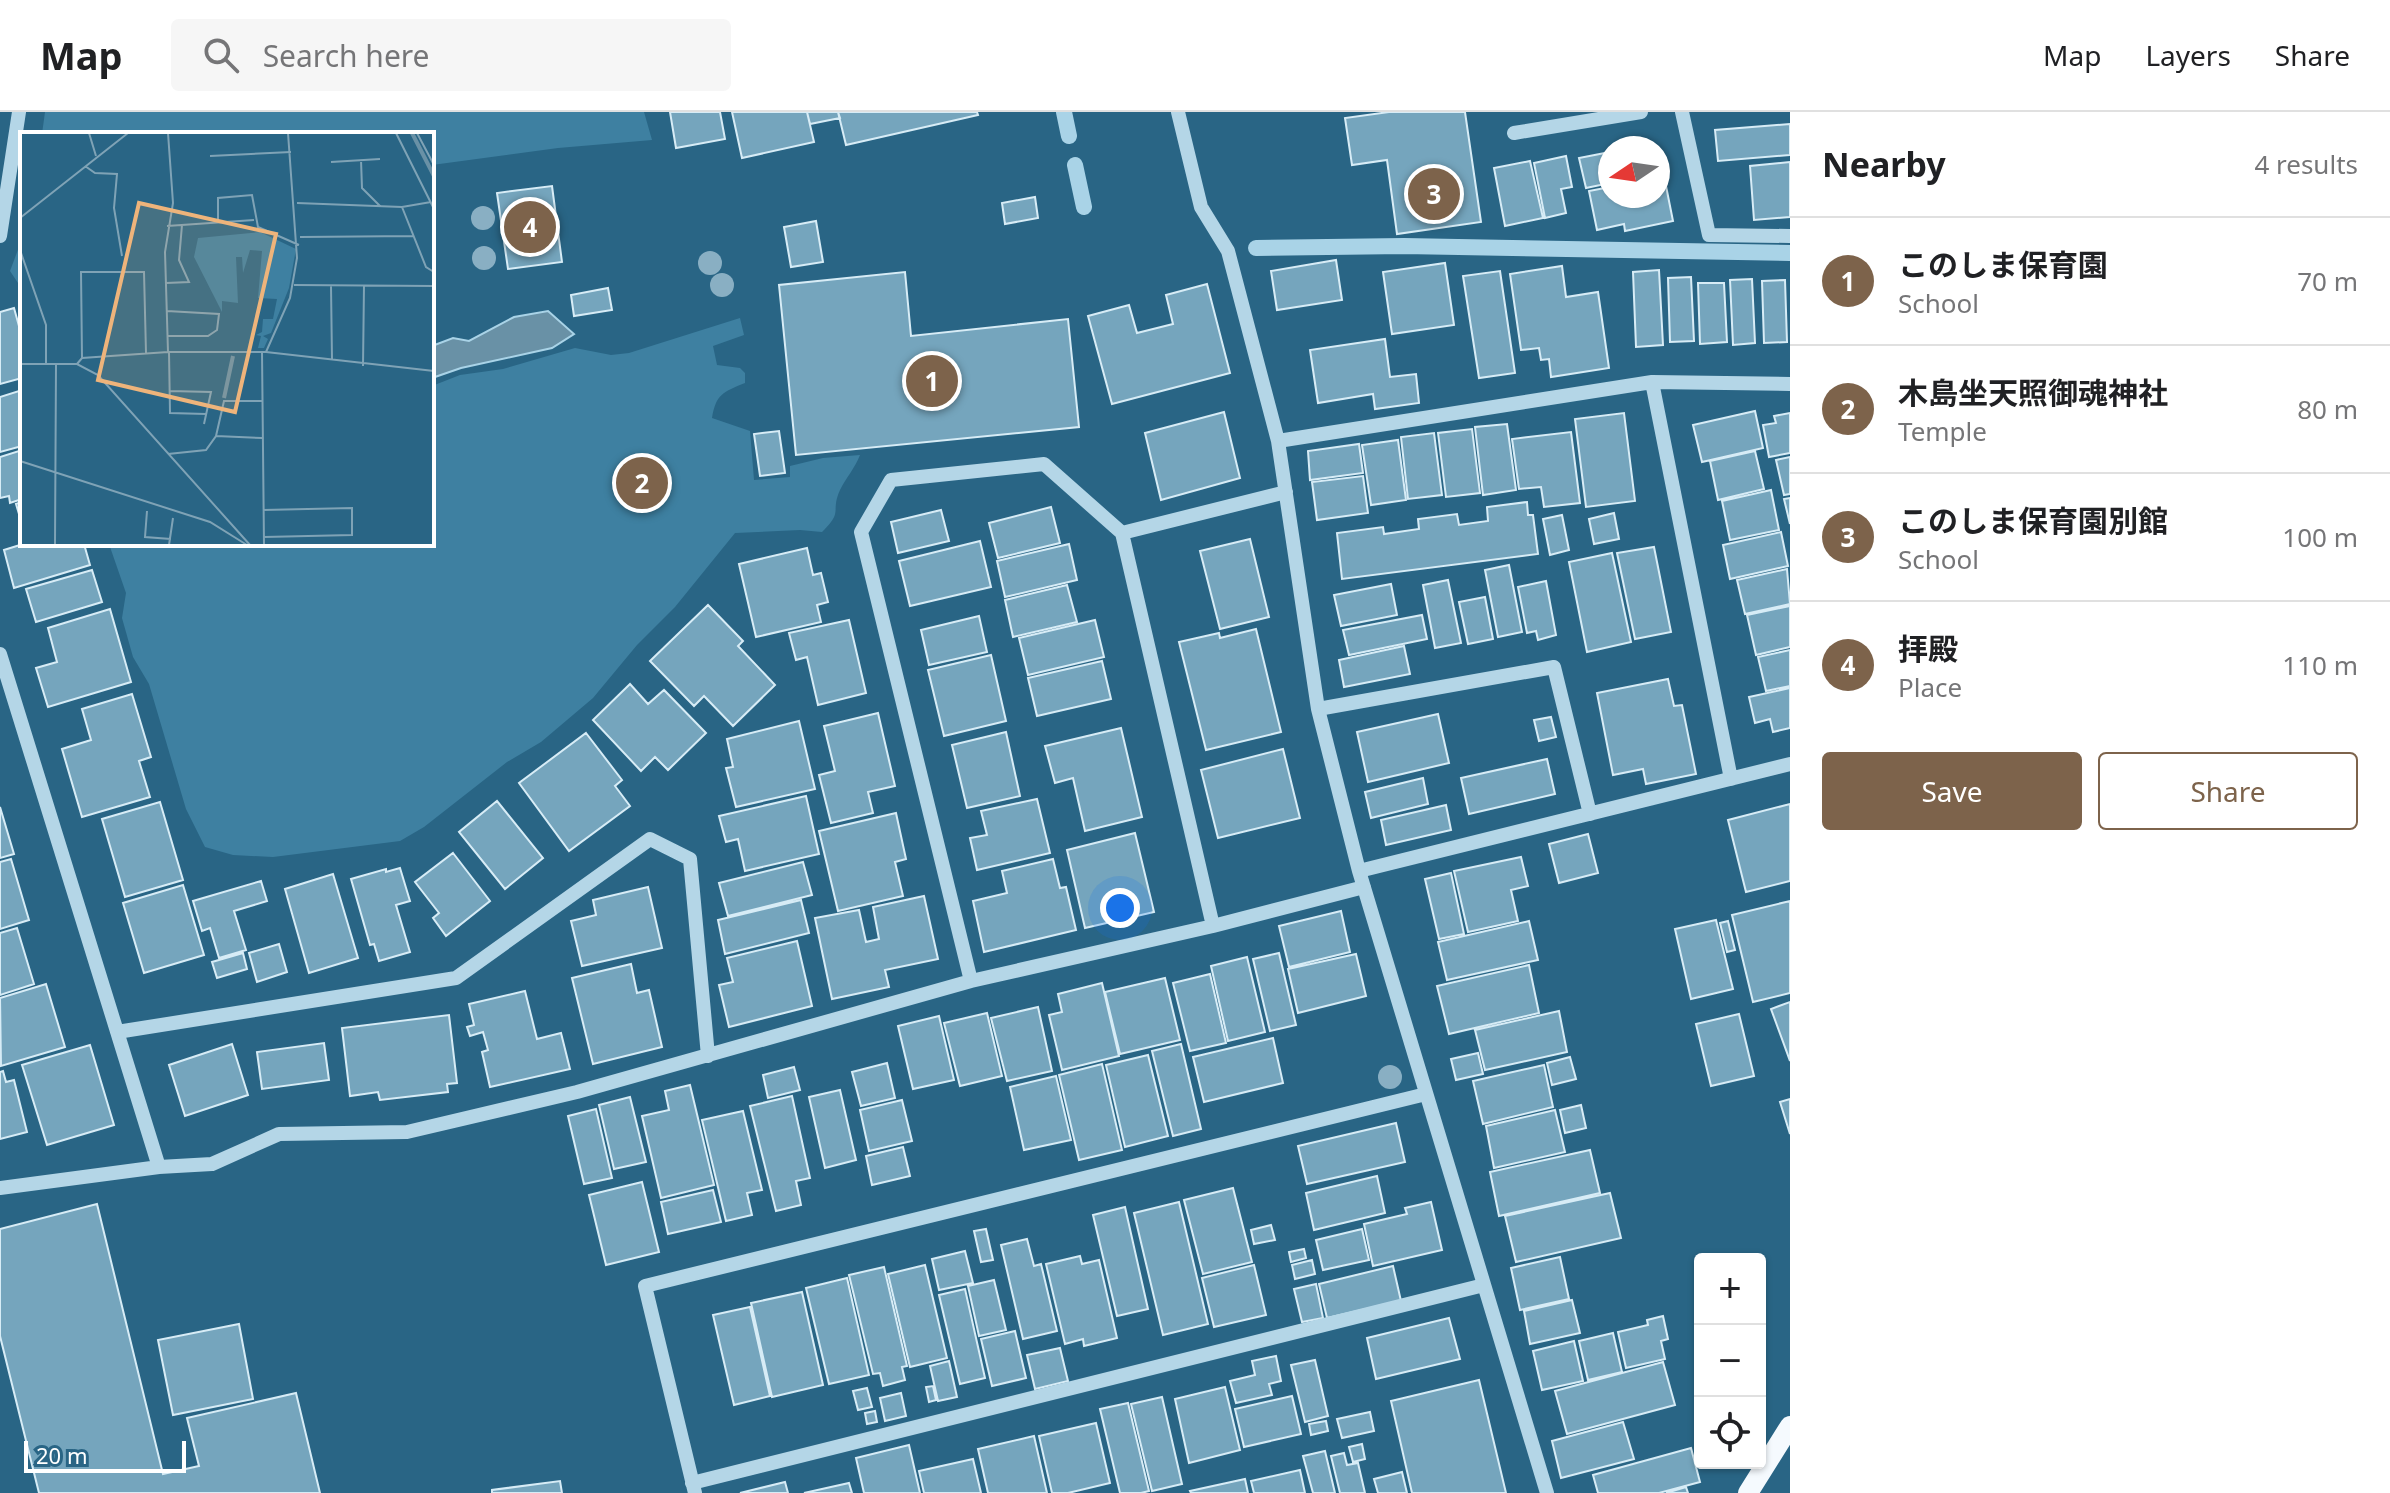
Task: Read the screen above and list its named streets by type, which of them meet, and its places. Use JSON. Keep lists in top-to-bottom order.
{
  "scale_bar": "20 m",
  "north": "left",
  "page": {
    "header": "Map",
    "search": "Search here",
    "nav": ["Map", "Layers", "Share"],
    "heading": ["Nearby", "4 results"],
    "pins": [
      "3",
      "4",
      "1",
      "2"
    ],
    "list": [
      {
        "mark": "1",
        "name": "このしま保育園",
        "note": "School",
        "value": "70 m"
      },
      {
        "mark": "2",
        "name": "木島坐天照御魂神社",
        "note": "Temple",
        "value": "80 m"
      },
      {
        "mark": "3",
        "name": "このしま保育園別館",
        "note": "School",
        "value": "100 m"
      },
      {
        "mark": "4",
        "name": "拝殿",
        "note": "Place",
        "value": "110 m"
      }
    ],
    "buttons": ["Save", "Share"],
    "map_buttons": ["+", "−"],
    "scale": "20 m"
  }
}
